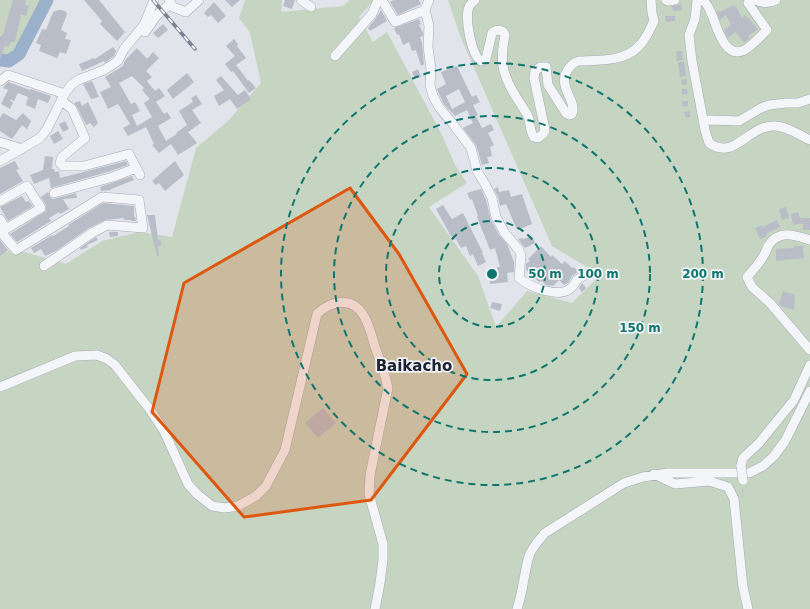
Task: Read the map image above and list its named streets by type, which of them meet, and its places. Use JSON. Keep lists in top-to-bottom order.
{
  "districts": ["Baikacho"],
  "rings": [
    "50 m",
    "100 m",
    "200 m",
    "150 m"
  ]
}
